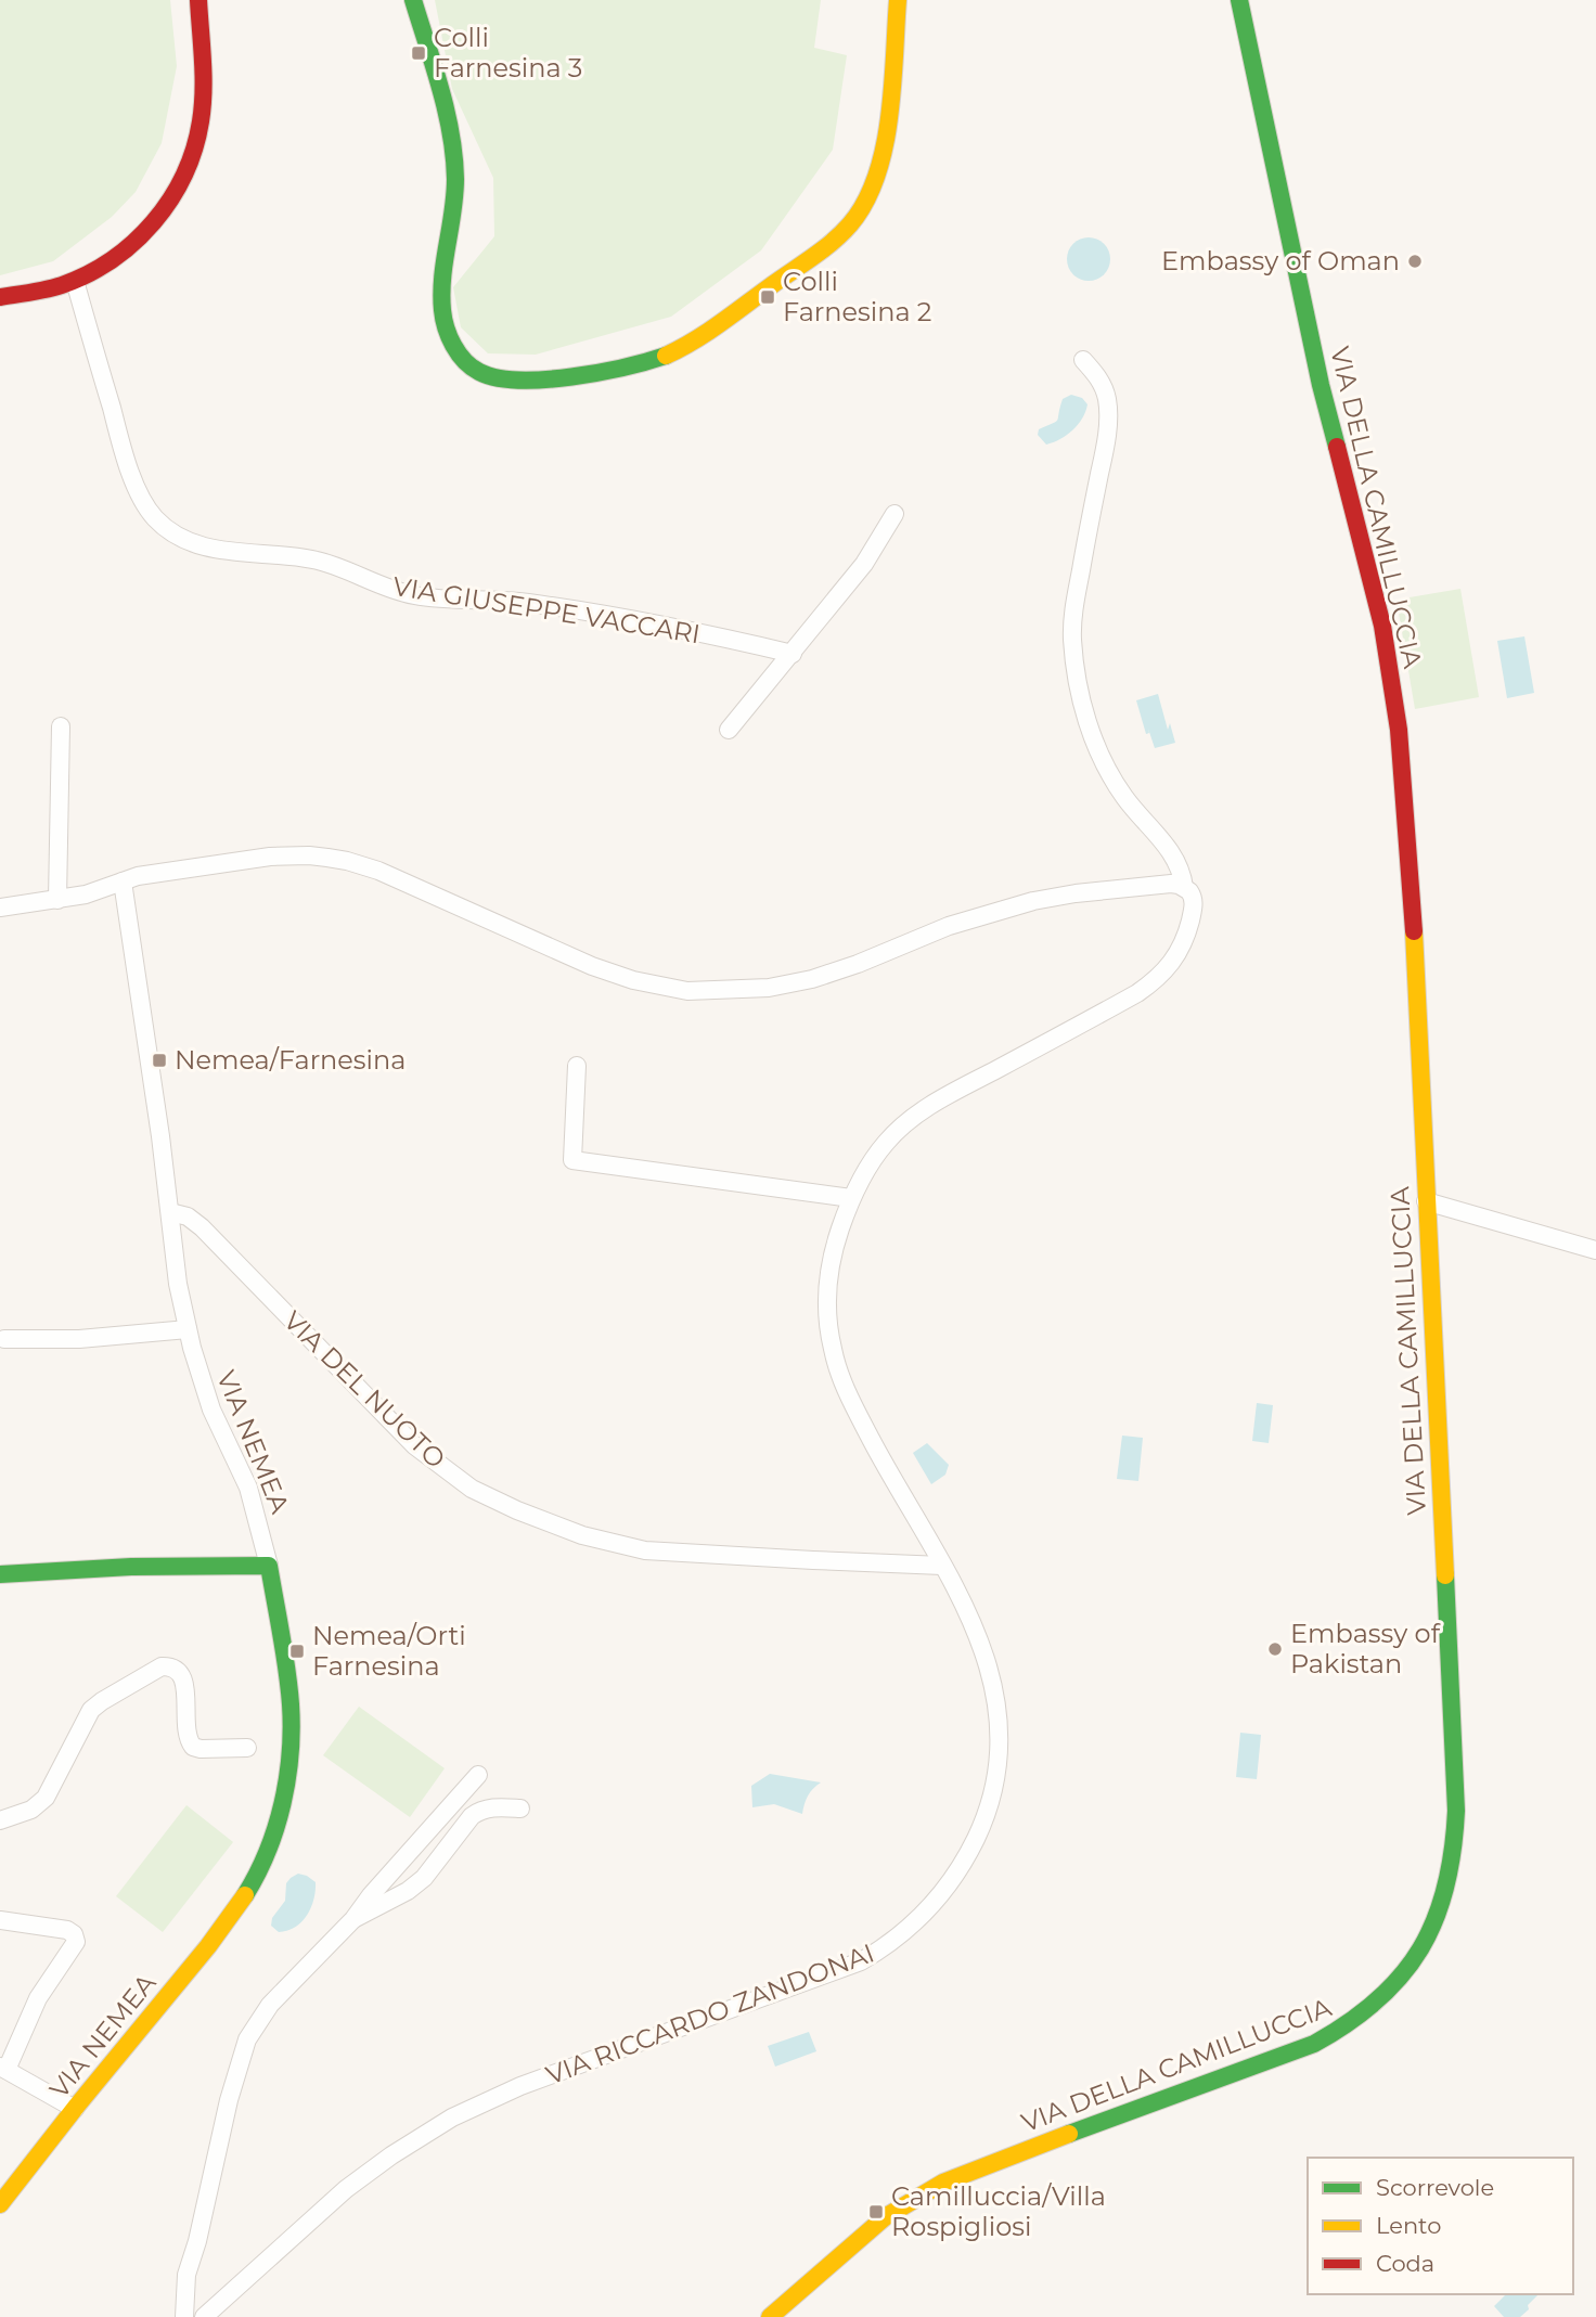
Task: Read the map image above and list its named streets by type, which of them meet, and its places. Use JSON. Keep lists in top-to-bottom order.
{
  "streets": {
    "main road": ["VIA DELLA CAMILLUCCIA", "VIA NEMEA"],
    "street": ["VIA GIUSEPPE VACCARI", "VIA DEL NUOTO", "VIA RICCARDO ZANDONAI"]
  },
  "crossings": [
    ["VIA DEL NUOTO", "VIA NEMEA"],
    ["VIA DEL NUOTO", "VIA RICCARDO ZANDONAI"]
  ],
  "places": {
    "transit": [
      "Colli Farnesina 3",
      "Colli Farnesina 2",
      "Nemea/Farnesina",
      "Nemea/Orti Farnesina",
      "Camilluccia/Villa Rospigliosi"
    ],
    "other": ["Embassy of Oman", "Embassy of Pakistan"]
  },
  "legend": ["Scorrevole", "Lento", "Coda"]
}
